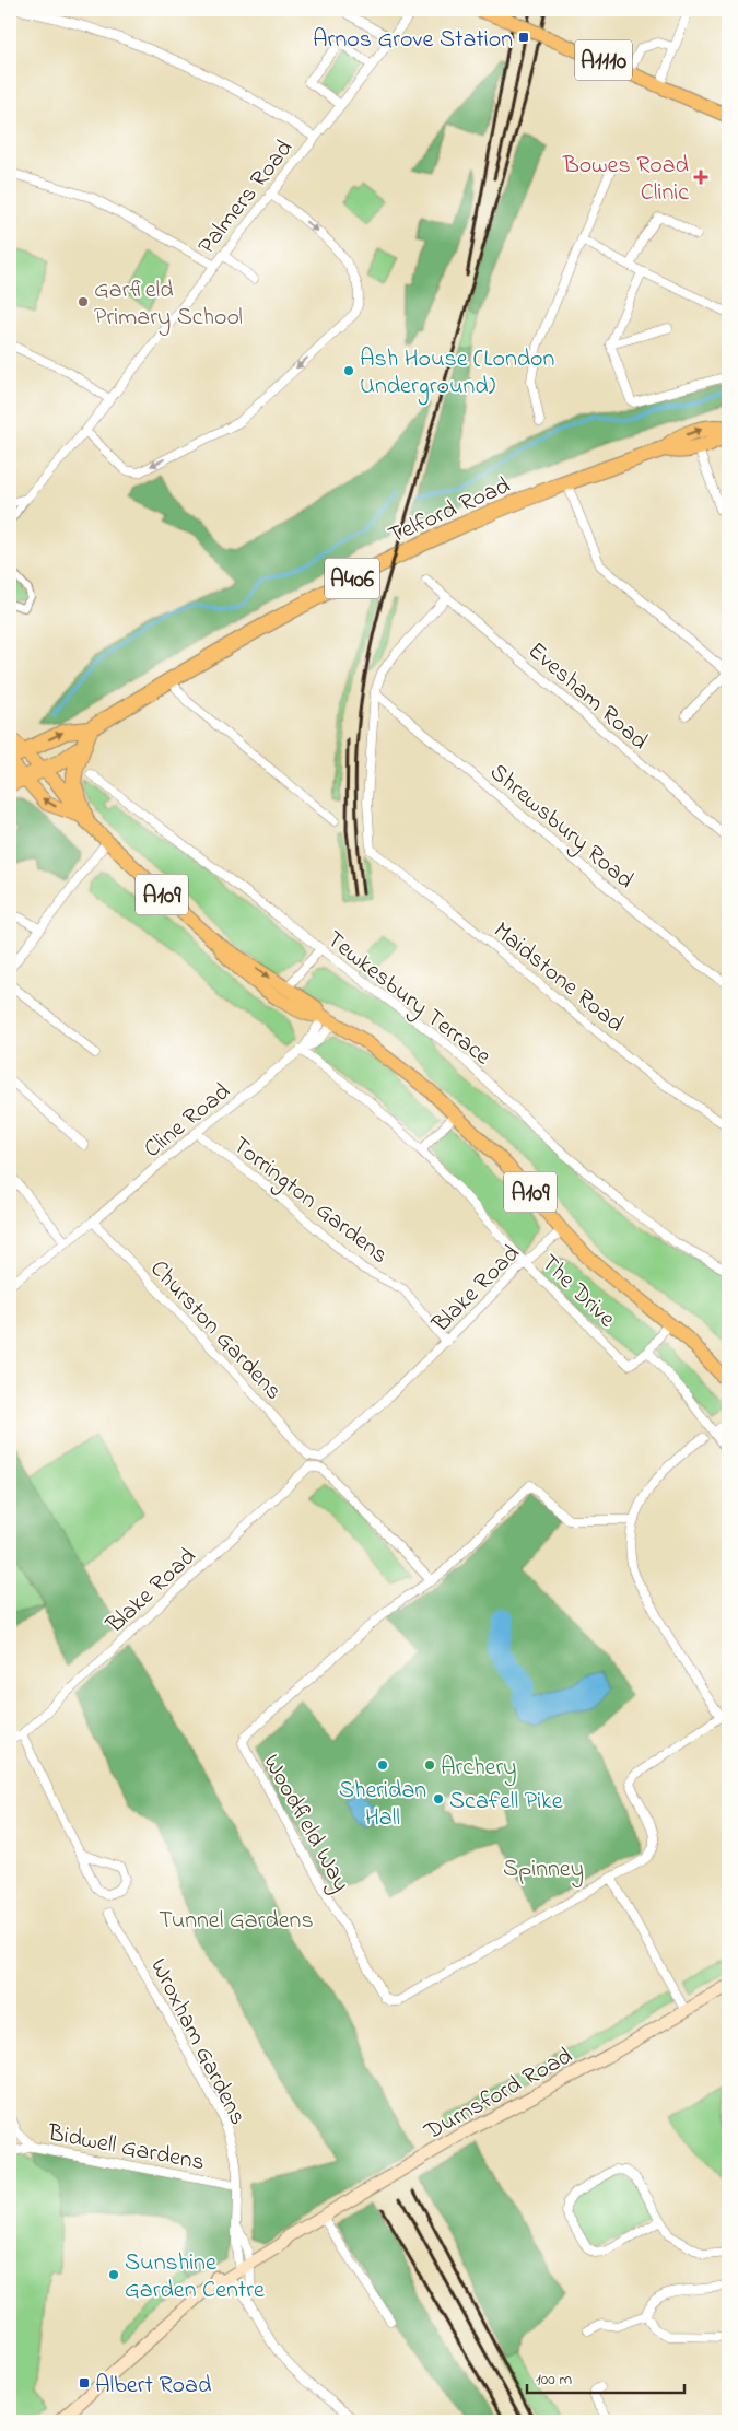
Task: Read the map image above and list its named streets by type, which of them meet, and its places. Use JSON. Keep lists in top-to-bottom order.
{
  "streets": {
    "highway": ["Telford Road", "A406"],
    "main road": ["A1110", "A109", "Durnsford Road"],
    "street": [
      "Palmers Road",
      "Evesham Road",
      "Shrewsbury Road",
      "Maidstone Road",
      "Tewkesbury Terrace",
      "Cline Road",
      "Torrington Gardens",
      "Blake Road",
      "The Drive",
      "Churston Gardens",
      "Woodfield Way",
      "Wroxham Gardens",
      "Bidwell Gardens"
    ]
  },
  "crossings": [
    ["Telford Road", "A406"],
    ["Telford Road", "A109"],
    ["A406", "A109"],
    ["Shrewsbury Road", "Maidstone Road"],
    ["A109", "Cline Road"],
    ["A109", "Blake Road"],
    ["A109", "The Drive"],
    ["Cline Road", "Torrington Gardens"],
    ["Cline Road", "The Drive"],
    ["Cline Road", "Churston Gardens"],
    ["Torrington Gardens", "Blake Road"],
    ["Blake Road", "The Drive"],
    ["Blake Road", "Churston Gardens"],
    ["Churston Gardens", "Woodfield Way"],
    ["Wroxham Gardens", "Durnsford Road"],
    ["Wroxham Gardens", "Bidwell Gardens"]
  ],
  "parks": ["Spinney", "Tunnel Gardens"],
  "places": {
    "transit": ["Arnos Grove Station", "Albert Road"],
    "health": ["Bowes Road Clinic"],
    "other": [
      "Garfield Primary School",
      "Ash House (London Underground)",
      "Sheridan Hall",
      "Archery",
      "Scafell Pike",
      "Sunshine Garden Centre"
    ]
  },
  "scale_bar": "100 m"
}
